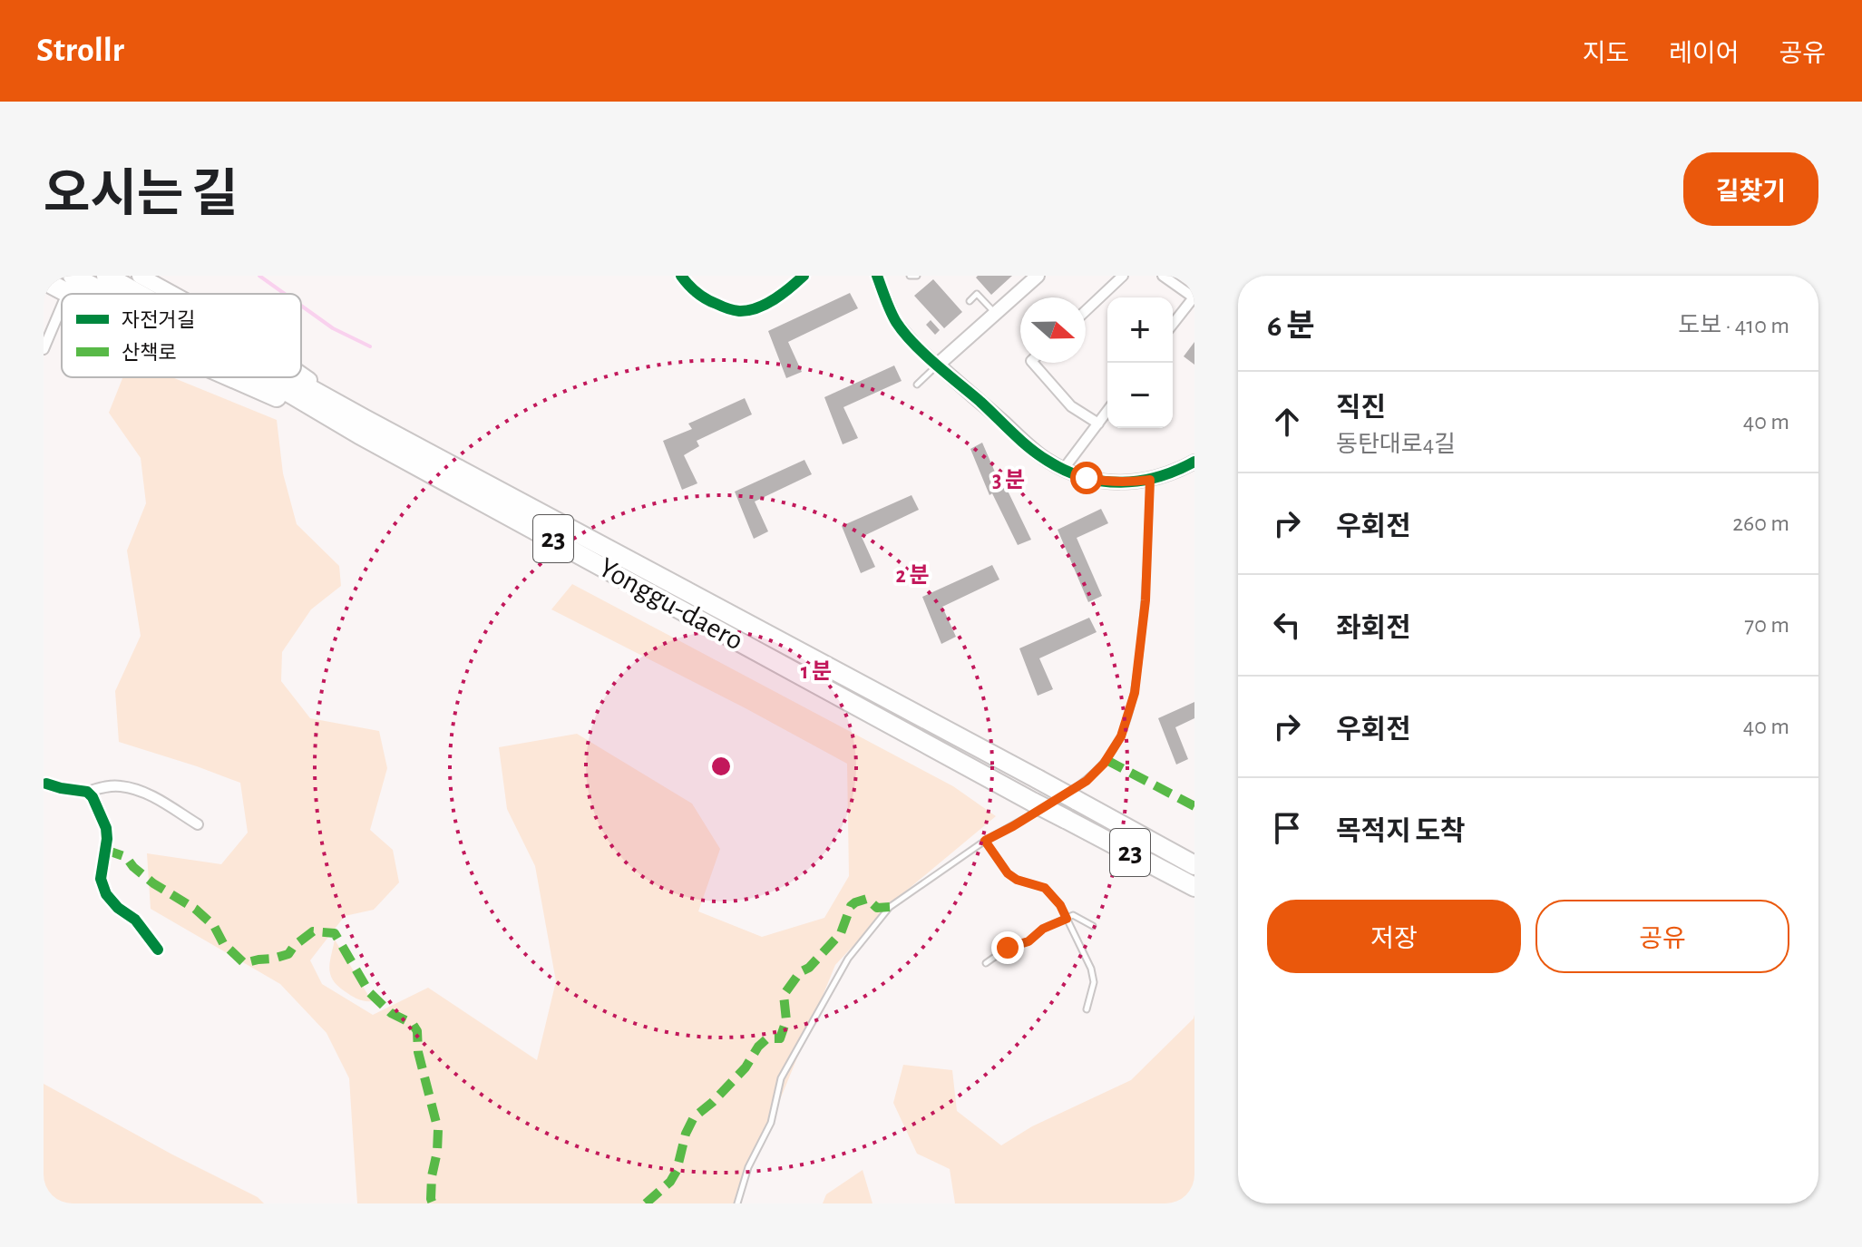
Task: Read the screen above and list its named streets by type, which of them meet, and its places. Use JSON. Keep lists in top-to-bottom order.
{
  "streets": {
    "highway": ["23", "Yonggu-daero"]
  },
  "legend": ["자전거길", "산책로"],
  "north": "right",
  "page": {
    "header": "Strollr",
    "nav": ["지도", "레이어", "공유"],
    "title": "오시는 길",
    "buttons": [
      "길찾기",
      ["저장", "공유"]
    ],
    "heading": ["6 분", "도보 · 410 m"],
    "map_buttons": ["+", "−"],
    "list": [
      ["직진", "동탄대로4길", "40 m"],
      ["우회전", "260 m"],
      ["좌회전", "70 m"],
      ["우회전", "40 m"],
      "목적지 도착"
    ]
  },
  "rings": ["3 분", "2 분", "1 분"]
}
